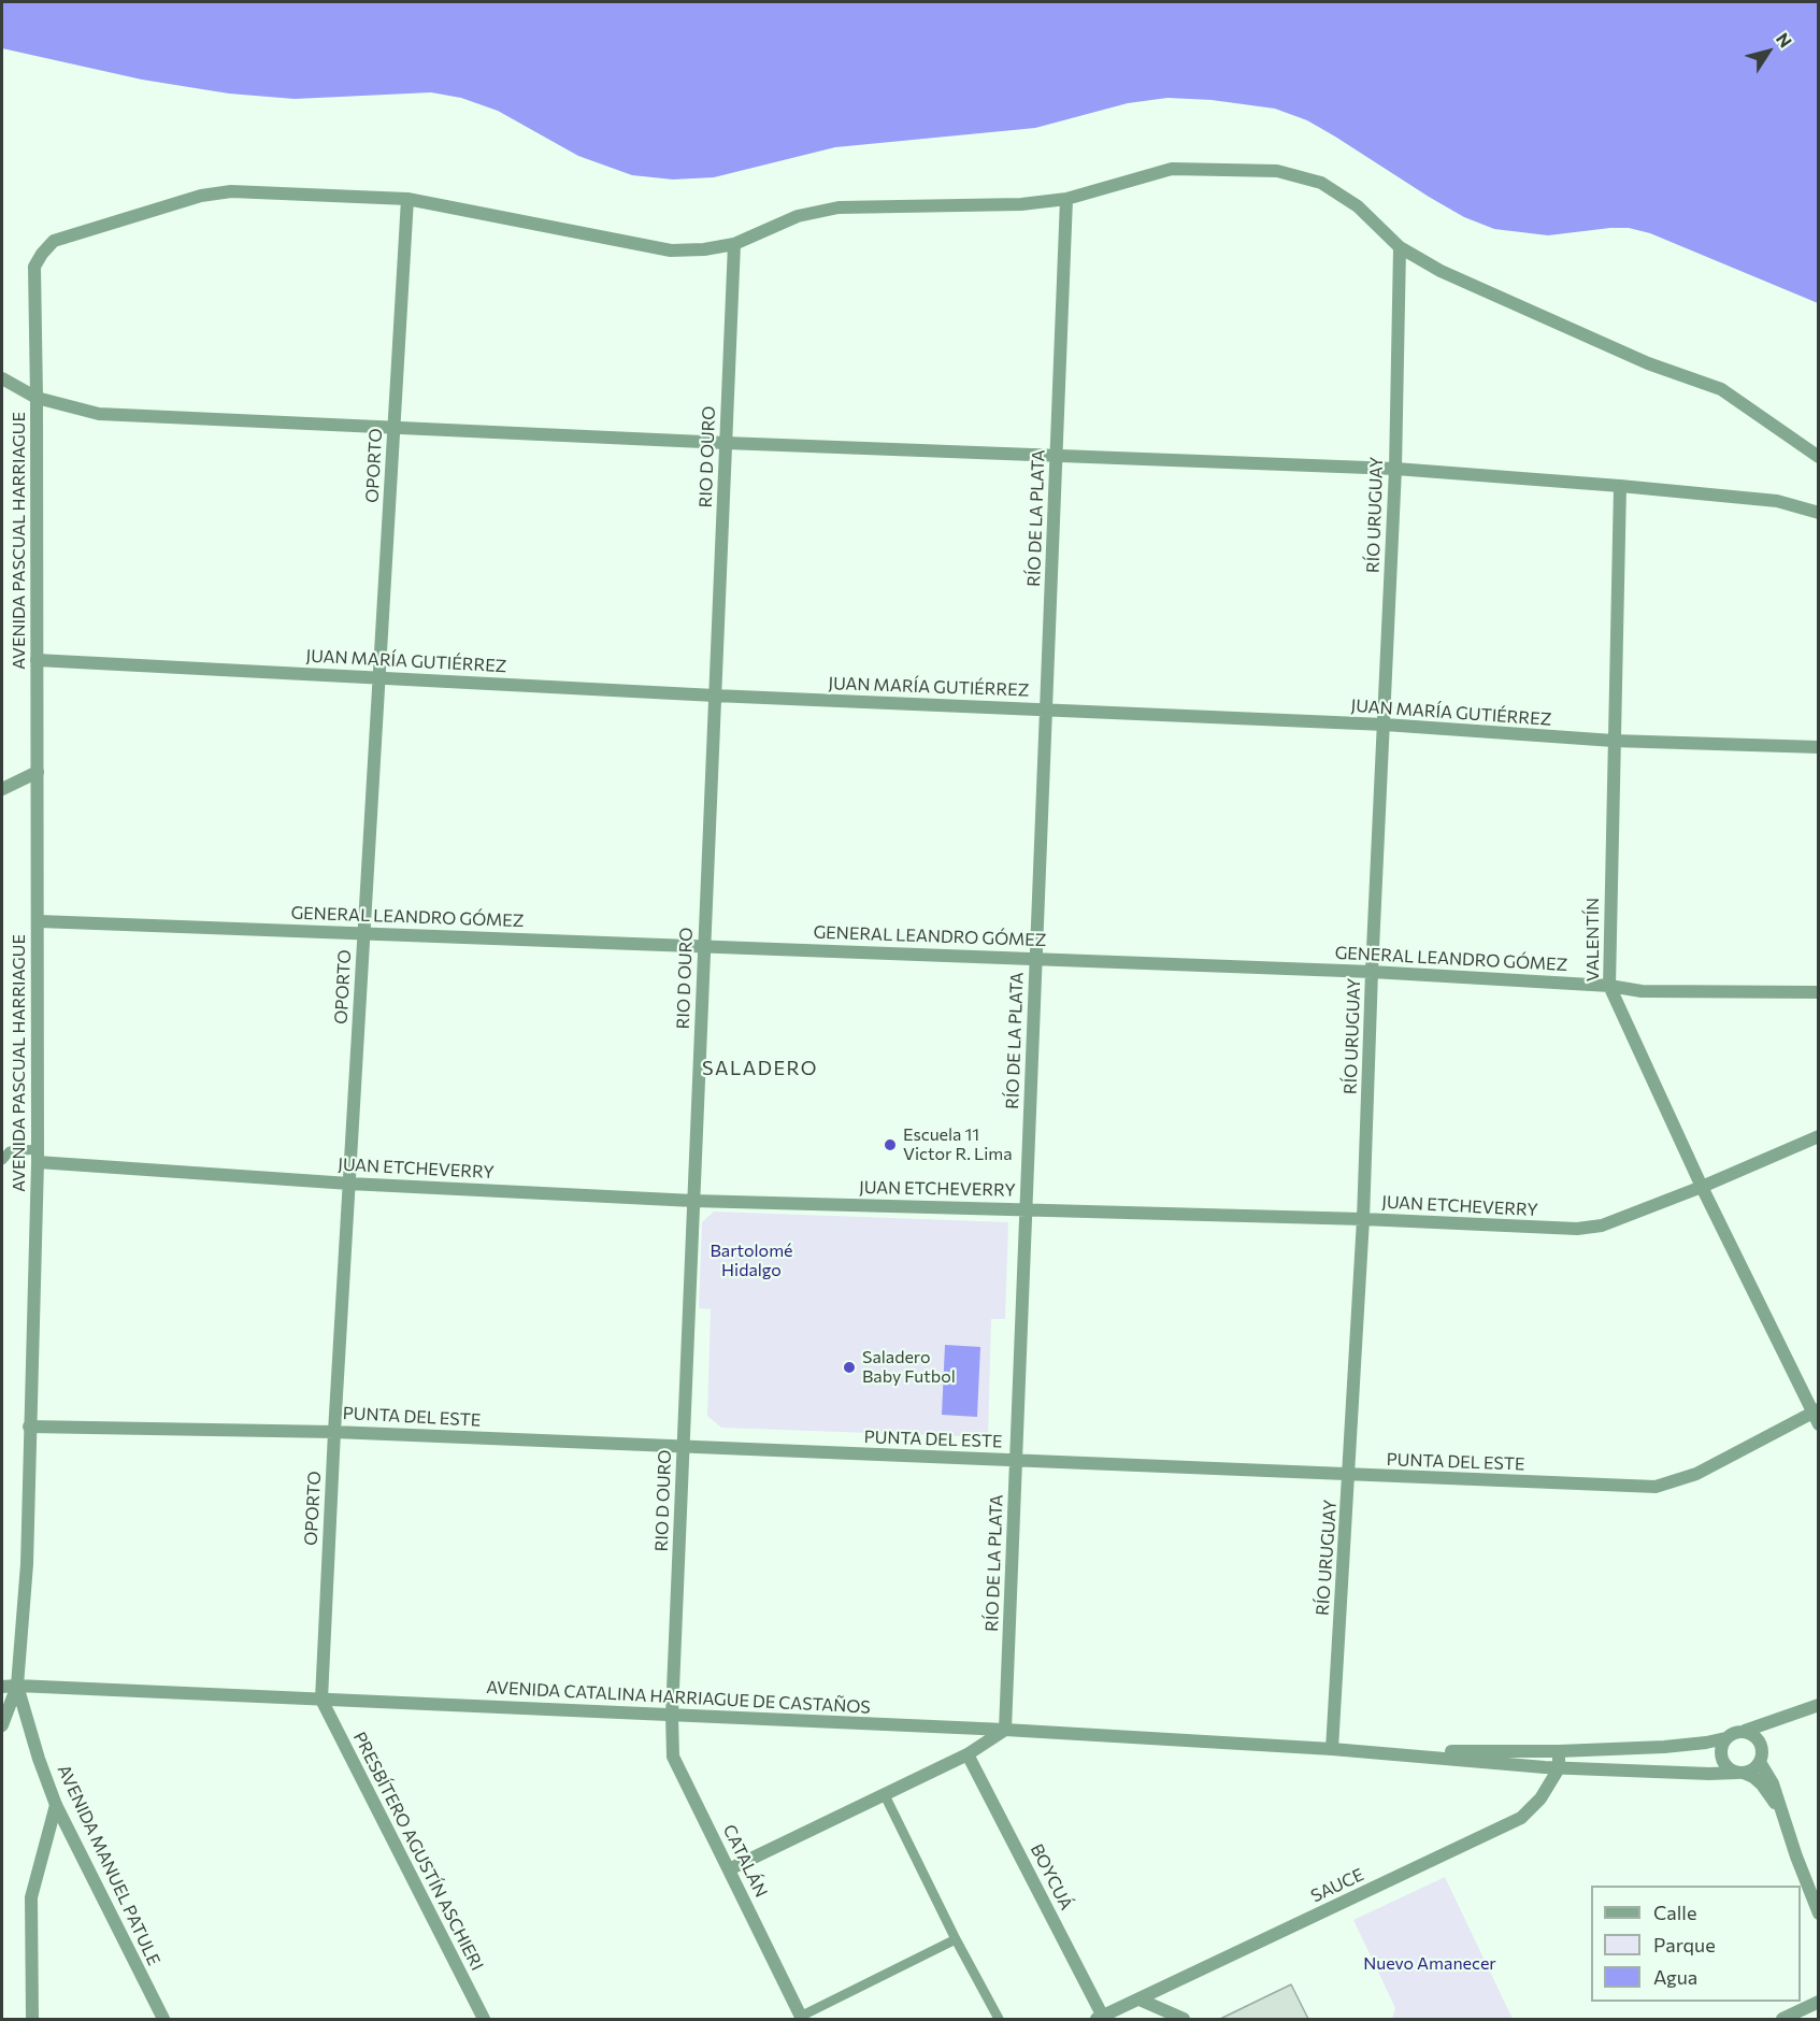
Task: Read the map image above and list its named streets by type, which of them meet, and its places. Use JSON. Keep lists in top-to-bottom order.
{
  "streets": {
    "street": [
      "RIO D OURO",
      "OPORTO",
      "RÍO URUGUAY",
      "RÍO DE LA PLATA",
      "AVENIDA PASCUAL HARRIAGUE",
      "JUAN MARÍA GUTIÉRREZ",
      "GENERAL LEANDRO GÓMEZ",
      "VALENTÍN",
      "JUAN ETCHEVERRY",
      "PUNTA DEL ESTE",
      "AVENIDA CATALINA HARRIAGUE DE CASTAÑOS",
      "PRESBÍTERO AGUSTÍN ASCHIERI",
      "CATALÁN",
      "AVENIDA MANUEL PATULE",
      "BOYCUÁ",
      "SAUCE"
    ]
  },
  "crossings": [
    ["RIO D OURO", "AVENIDA PASCUAL HARRIAGUE"],
    ["RIO D OURO", "JUAN MARÍA GUTIÉRREZ"],
    ["RIO D OURO", "GENERAL LEANDRO GÓMEZ"],
    ["RIO D OURO", "JUAN ETCHEVERRY"],
    ["RIO D OURO", "PUNTA DEL ESTE"],
    ["RIO D OURO", "AVENIDA CATALINA HARRIAGUE DE CASTAÑOS"],
    ["RIO D OURO", "CATALÁN"],
    ["OPORTO", "AVENIDA PASCUAL HARRIAGUE"],
    ["OPORTO", "JUAN MARÍA GUTIÉRREZ"],
    ["OPORTO", "GENERAL LEANDRO GÓMEZ"],
    ["OPORTO", "JUAN ETCHEVERRY"],
    ["OPORTO", "PUNTA DEL ESTE"],
    ["OPORTO", "AVENIDA CATALINA HARRIAGUE DE CASTAÑOS"],
    ["OPORTO", "PRESBÍTERO AGUSTÍN ASCHIERI"],
    ["RÍO URUGUAY", "AVENIDA PASCUAL HARRIAGUE"],
    ["RÍO URUGUAY", "JUAN MARÍA GUTIÉRREZ"],
    ["RÍO URUGUAY", "GENERAL LEANDRO GÓMEZ"],
    ["RÍO URUGUAY", "JUAN ETCHEVERRY"],
    ["RÍO URUGUAY", "PUNTA DEL ESTE"],
    ["RÍO URUGUAY", "AVENIDA CATALINA HARRIAGUE DE CASTAÑOS"],
    ["RÍO DE LA PLATA", "AVENIDA PASCUAL HARRIAGUE"],
    ["RÍO DE LA PLATA", "JUAN MARÍA GUTIÉRREZ"],
    ["RÍO DE LA PLATA", "GENERAL LEANDRO GÓMEZ"],
    ["RÍO DE LA PLATA", "JUAN ETCHEVERRY"],
    ["RÍO DE LA PLATA", "PUNTA DEL ESTE"],
    ["RÍO DE LA PLATA", "AVENIDA CATALINA HARRIAGUE DE CASTAÑOS"],
    ["AVENIDA PASCUAL HARRIAGUE", "JUAN MARÍA GUTIÉRREZ"],
    ["AVENIDA PASCUAL HARRIAGUE", "GENERAL LEANDRO GÓMEZ"],
    ["AVENIDA PASCUAL HARRIAGUE", "JUAN ETCHEVERRY"],
    ["AVENIDA PASCUAL HARRIAGUE", "PUNTA DEL ESTE"],
    ["AVENIDA PASCUAL HARRIAGUE", "AVENIDA CATALINA HARRIAGUE DE CASTAÑOS"],
    ["AVENIDA PASCUAL HARRIAGUE", "AVENIDA MANUEL PATULE"],
    ["JUAN MARÍA GUTIÉRREZ", "VALENTÍN"],
    ["GENERAL LEANDRO GÓMEZ", "VALENTÍN"],
    ["VALENTÍN", "JUAN ETCHEVERRY"],
    ["VALENTÍN", "PUNTA DEL ESTE"],
    ["AVENIDA CATALINA HARRIAGUE DE CASTAÑOS", "PRESBÍTERO AGUSTÍN ASCHIERI"],
    ["AVENIDA CATALINA HARRIAGUE DE CASTAÑOS", "CATALÁN"],
    ["AVENIDA CATALINA HARRIAGUE DE CASTAÑOS", "AVENIDA MANUEL PATULE"],
    ["AVENIDA CATALINA HARRIAGUE DE CASTAÑOS", "SAUCE"],
    ["BOYCUÁ", "SAUCE"]
  ],
  "districts": ["SALADERO"],
  "parks": ["Bartolomé Hidalgo", "Nuevo Amanecer"],
  "places": ["Escuela 11 Victor R. Lima", "Saladero Baby Futbol"],
  "legend": ["Calle", "Parque", "Agua"],
  "north": "top right"
}
